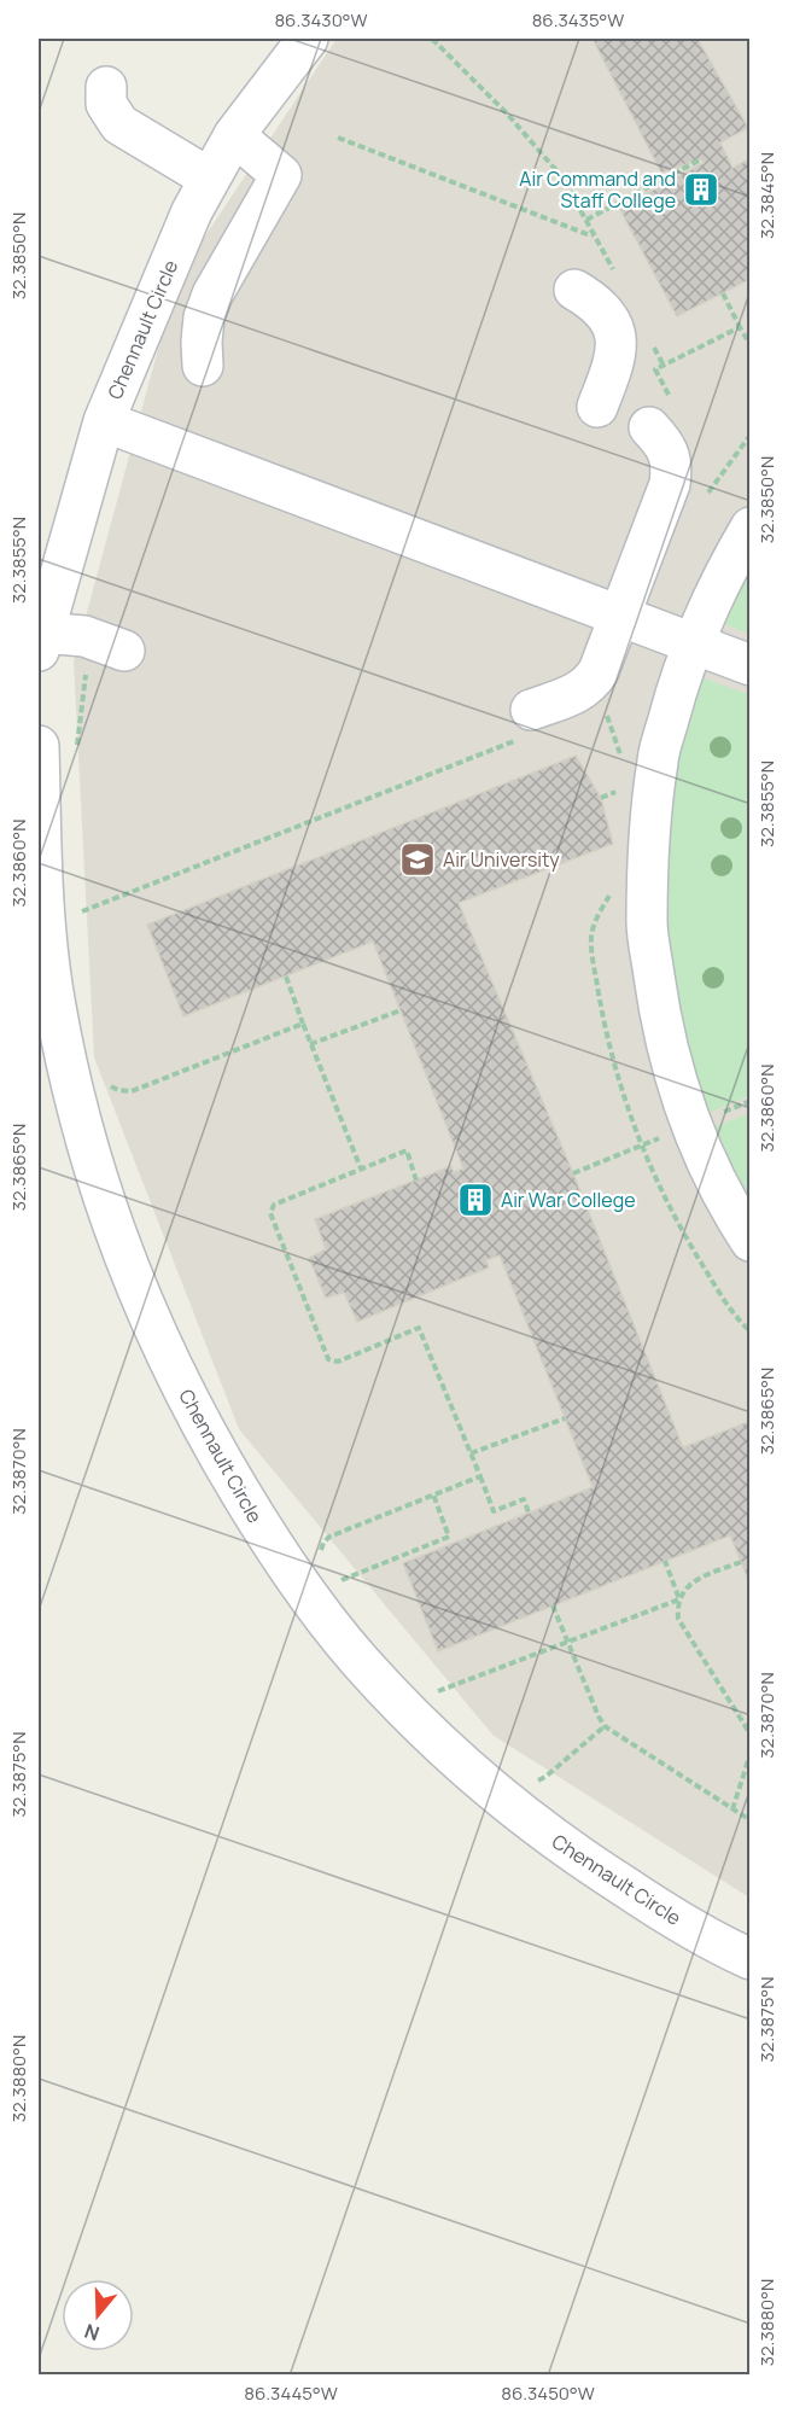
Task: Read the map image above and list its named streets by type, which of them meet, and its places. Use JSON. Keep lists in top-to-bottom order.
{
  "streets": {
    "street": ["Chennault Circle"]
  },
  "places": {
    "building": ["Air Command and Staff College", "Air War College"],
    "school or university": ["Air University"]
  },
  "north": "bottom",
  "coordinates": [
    "86.3430°W",
    "86.3435°W",
    "32.3845°N",
    "32.3850°N",
    "32.3855°N",
    "32.3860°N",
    "32.3865°N",
    "32.3870°N",
    "32.3875°N",
    "32.3880°N",
    "86.3445°W",
    "86.3450°W"
  ]
}
